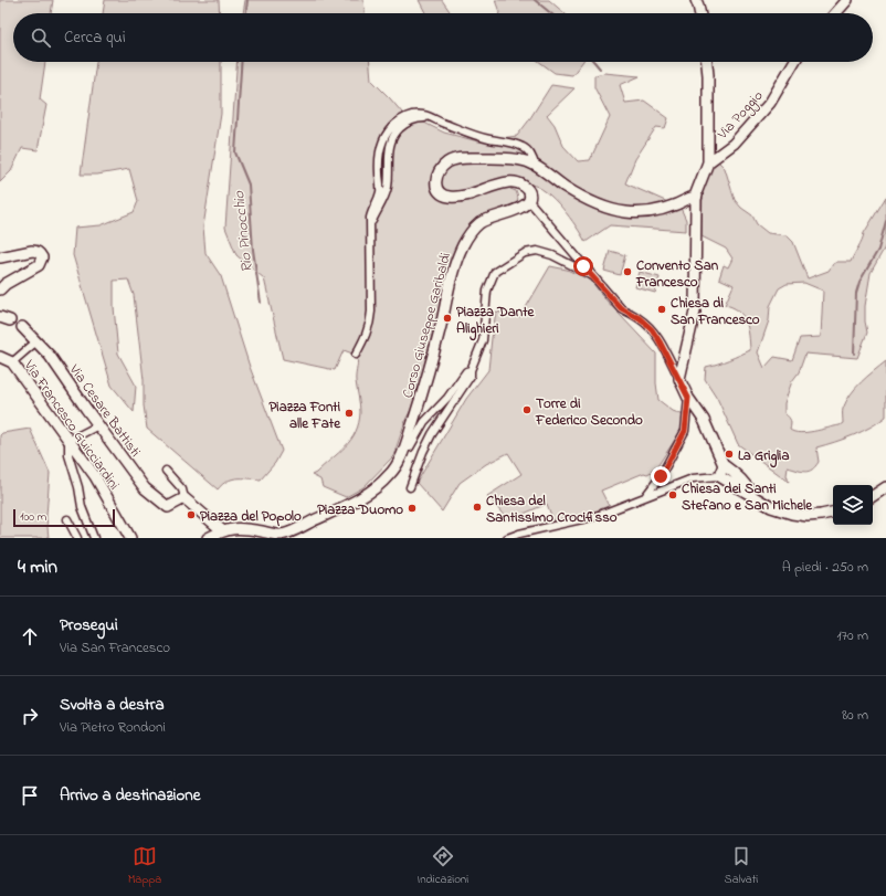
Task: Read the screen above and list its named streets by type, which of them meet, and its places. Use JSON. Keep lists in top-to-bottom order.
{
  "streets": {
    "main road": [
      "Via Poggio",
      "Corso Giuseppe Garibaldi",
      "Via Cesare Battisti",
      "Via Francesco Guicciardini"
    ]
  },
  "water": ["Rio Pinocchio"],
  "places": [
    "Convento San Francesco",
    "Chiesa di San Francesco",
    "Piazza Dante Alighieri",
    "Torre di Federico Secondo",
    "Piazza Fonti alle Fate",
    "La Griglia",
    "Chiesa dei Santi Stefano e San Michele",
    "Chiesa del Santissimo Crocifisso",
    "Piazza Duomo",
    "Piazza del Popolo"
  ],
  "scale_bar": "100 m",
  "page": {
    "search": "Cerca qui",
    "scale": "100 m",
    "heading": ["4 min", "A piedi · 250 m"],
    "list": [
      ["Prosegui", "Via San Francesco", "170 m"],
      ["Svolta a destra", "Via Pietro Rondoni", "80 m"],
      "Arrivo a destinazione"
    ],
    "nav": ["Mappa", "Indicazioni", "Salvati"]
  }
}
